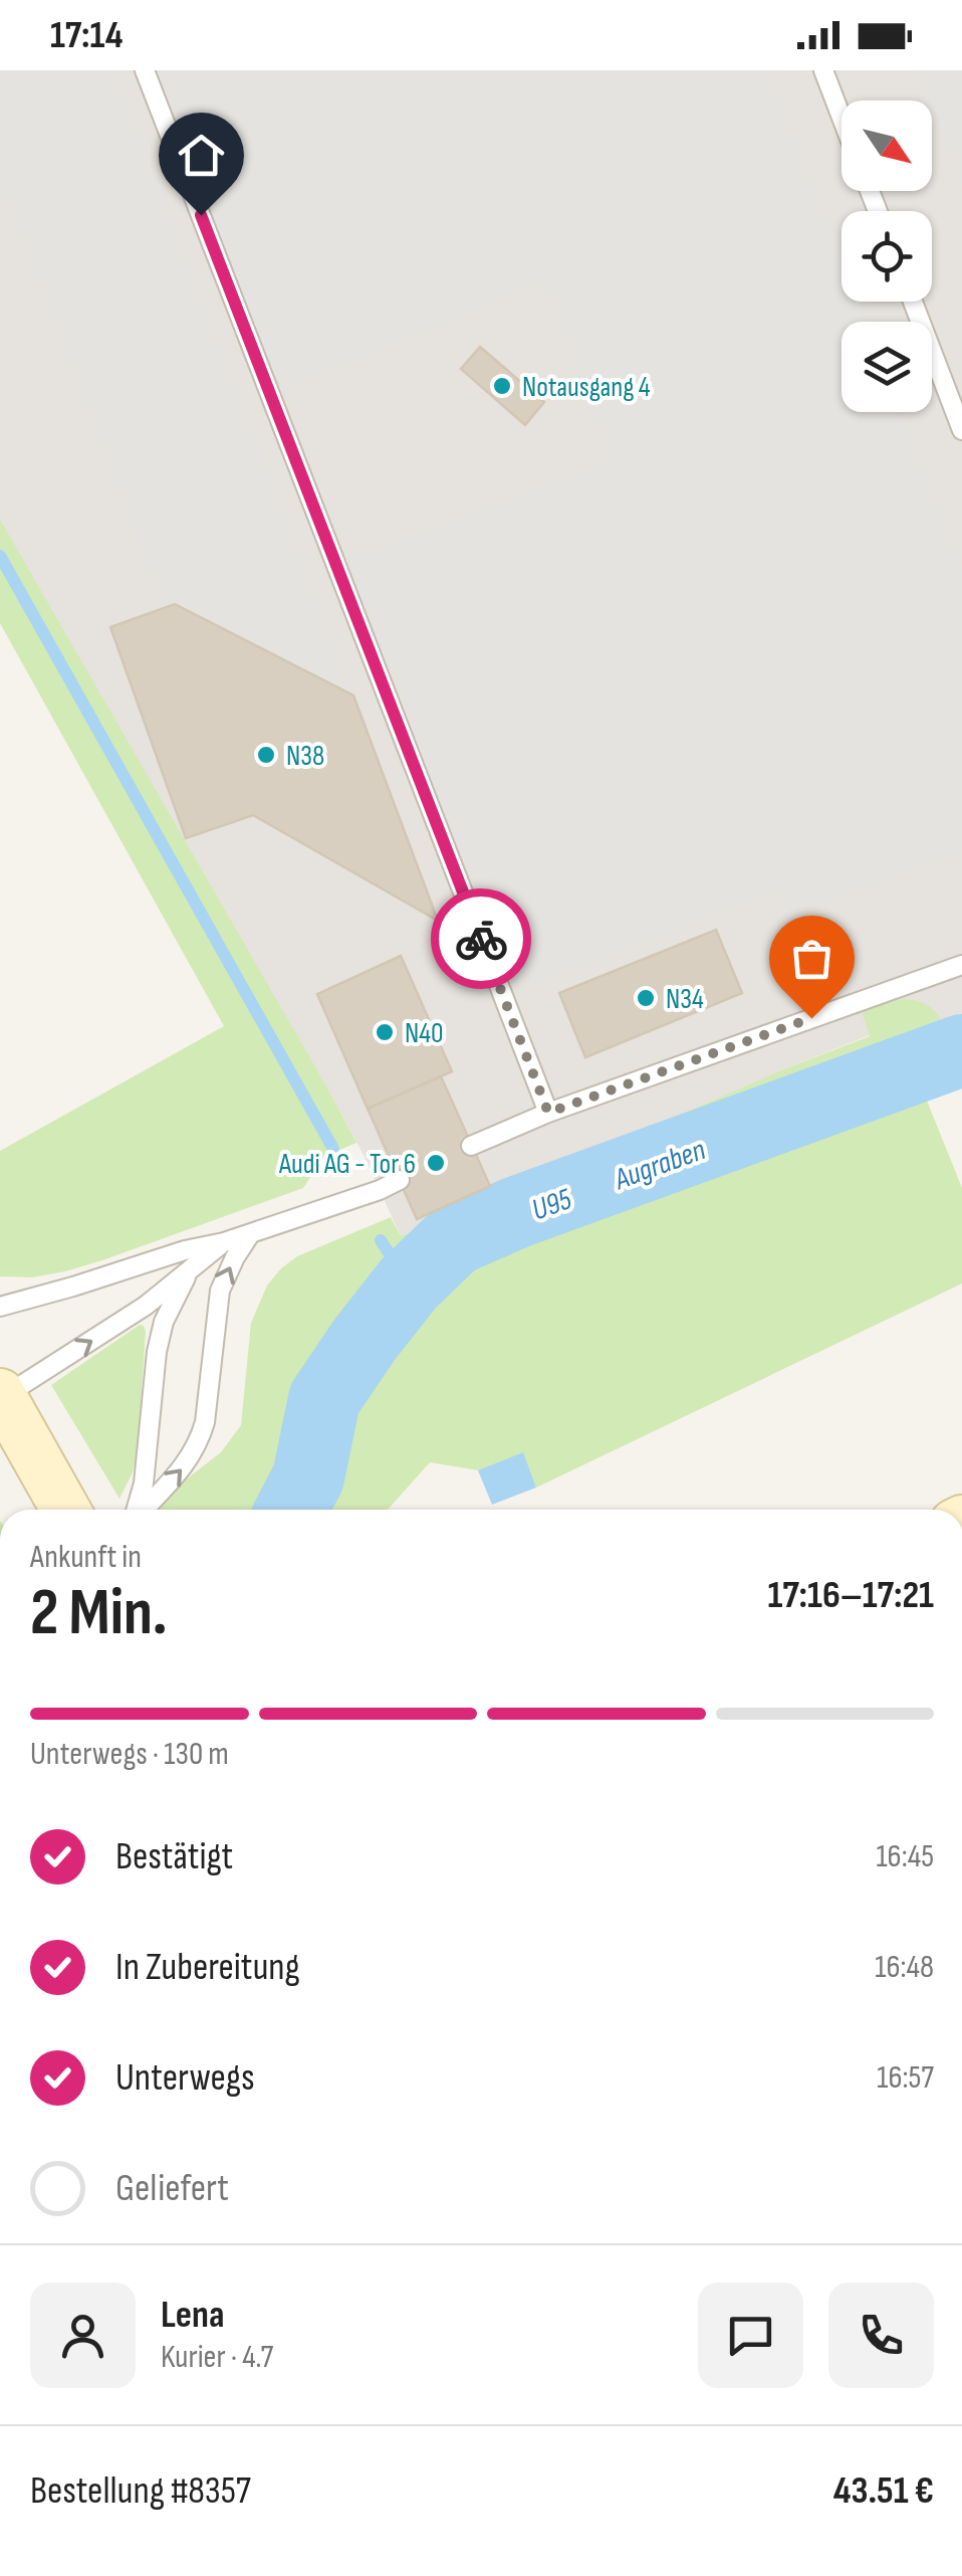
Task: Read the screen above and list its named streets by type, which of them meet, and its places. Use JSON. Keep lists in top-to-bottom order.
{
  "water": ["Augraben", "U95"],
  "places": [
    "Notausgang 4",
    "N38",
    "N34",
    "N40",
    "Audi AG - Tor 6"
  ],
  "north": "bottom right",
  "page": {
    "status": "17:14",
    "heading": ["2 Min.", "Ankunft in", "17:16–17:21"],
    "panel": [
      "Lena",
      "Kurier · 4.7",
      "Bestellung #8357",
      "43.51 €"
    ],
    "bar": "Unterwegs · 130 m",
    "list": [
      ["Bestätigt", "16:45"],
      ["In Zubereitung", "16:48"],
      ["Unterwegs", "16:57"],
      "Geliefert"
    ]
  }
}
